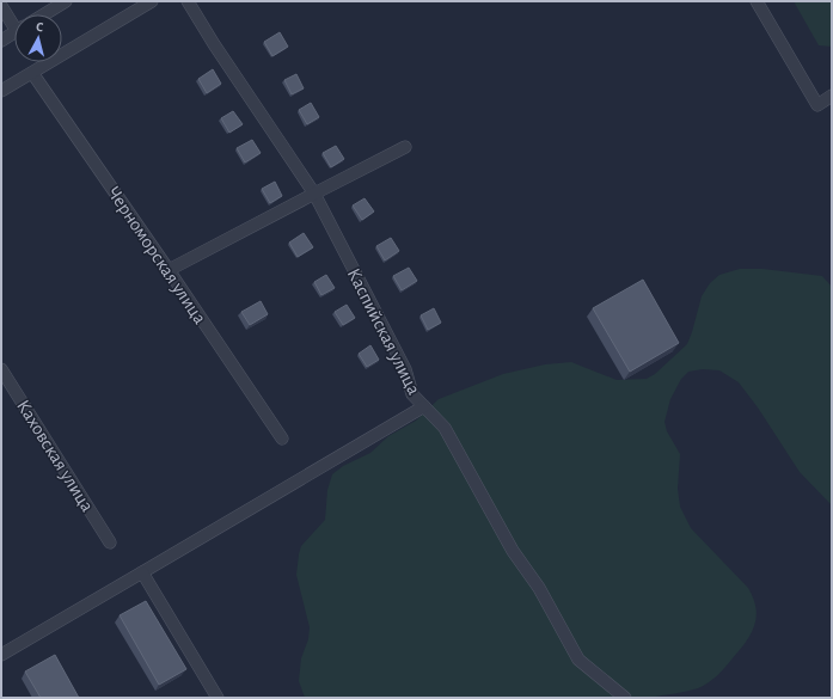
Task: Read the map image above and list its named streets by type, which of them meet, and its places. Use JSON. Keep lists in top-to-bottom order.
{
  "streets": {
    "street": ["Черноморская улица", "Каспийская улица", "Каховская улица"]
  },
  "north": "top"
}
